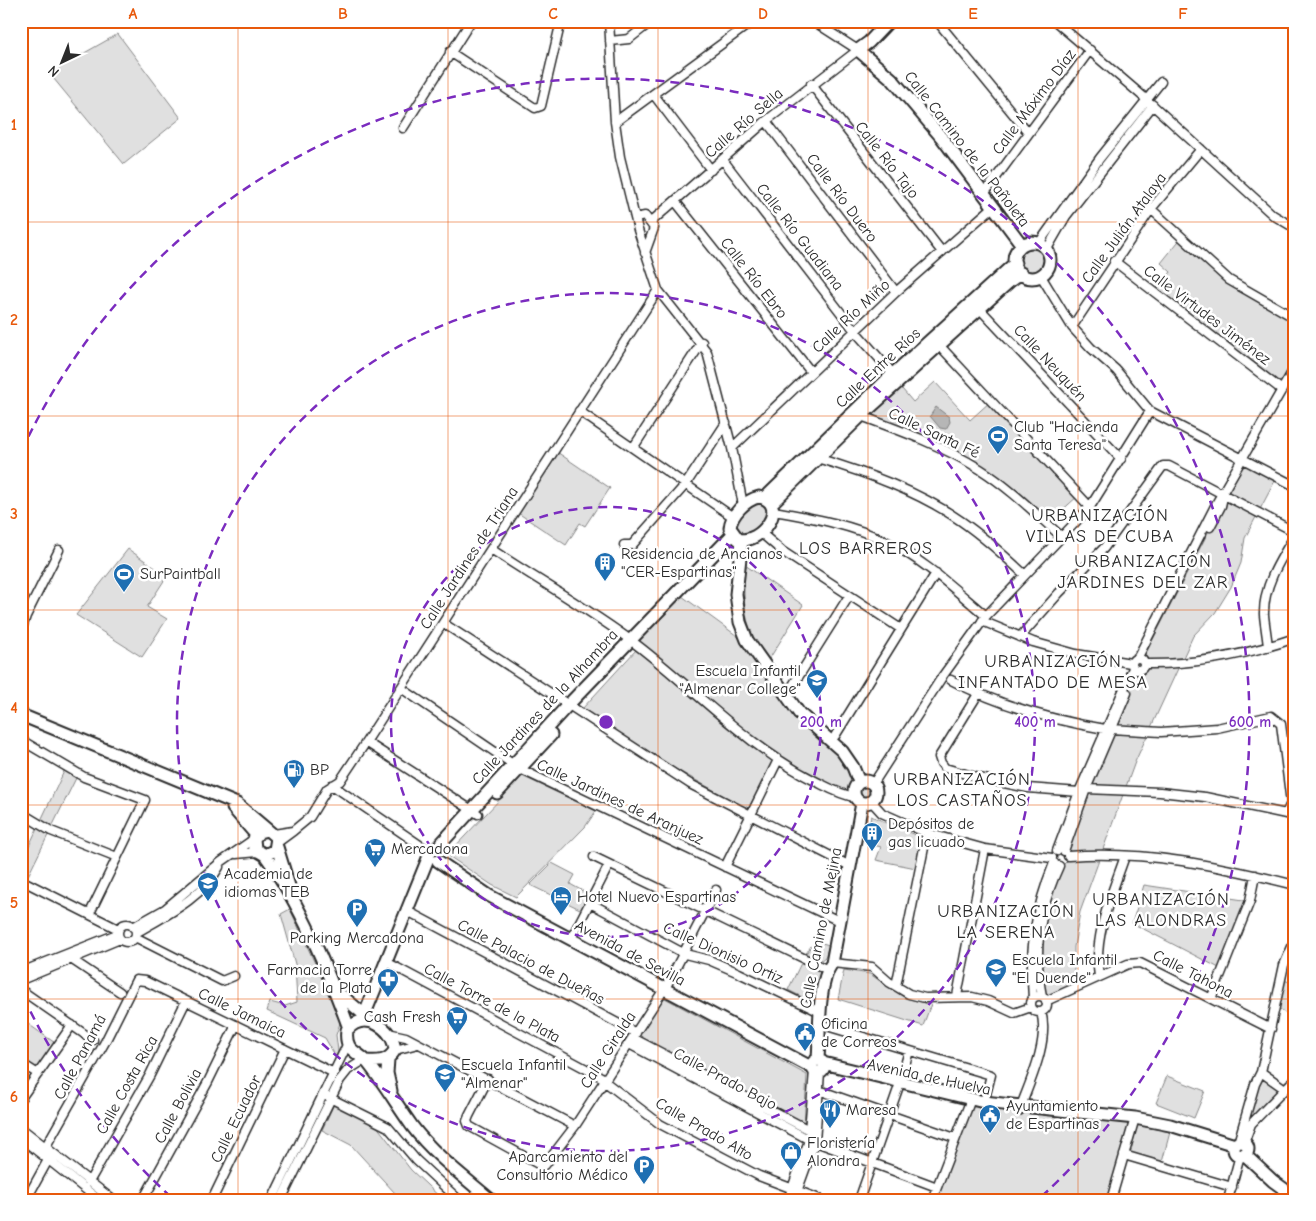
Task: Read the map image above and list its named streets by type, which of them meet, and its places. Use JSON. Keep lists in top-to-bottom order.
{
  "streets": {
    "street": [
      "Calle Máximo Díaz",
      "Calle Río Sella",
      "Calle Camino de la Pañoleta",
      "Calle Río Tajo",
      "Calle Río Duero",
      "Calle Julián Atalaya",
      "Calle Río Guadiana",
      "Calle Río Ebro",
      "Calle Virtudes Jiménez",
      "Calle Río Miño",
      "Calle Neuquén",
      "Calle Entre Ríos",
      "Calle Santa Fé",
      "Calle Jardines de Triana",
      "Calle Jardines de la Alhambra",
      "Calle Jardines de Aranjuez",
      "Calle Camino de Mejina",
      "Avenida de Sevilla",
      "Calle Dionisio Ortiz",
      "Calle Palacio de Dueñas",
      "Calle Tahona",
      "Calle Torre de la Plata",
      "Calle Jamaica",
      "Calle Giralda",
      "Calle Panamá",
      "Avenida de Huelva",
      "Calle Prado Bajo",
      "Calle Costa Rica",
      "Calle Bolivia",
      "Calle Ecuador",
      "Calle Prado Alto"
    ]
  },
  "crossings": [
    ["Calle Máximo Díaz", "Calle Camino de la Pañoleta"],
    ["Calle Río Sella", "Calle Camino de la Pañoleta"],
    ["Calle Río Sella", "Calle Río Tajo"],
    ["Calle Río Sella", "Calle Río Duero"],
    ["Calle Río Sella", "Calle Río Guadiana"],
    ["Calle Río Sella", "Calle Río Ebro"],
    ["Calle Camino de la Pañoleta", "Calle Río Miño"],
    ["Calle Camino de la Pañoleta", "Calle Entre Ríos"],
    ["Calle Río Tajo", "Calle Río Miño"],
    ["Calle Río Duero", "Calle Río Miño"],
    ["Calle Julián Atalaya", "Calle Virtudes Jiménez"],
    ["Calle Río Guadiana", "Calle Río Miño"],
    ["Calle Río Guadiana", "Calle Entre Ríos"],
    ["Calle Río Ebro", "Calle Río Miño"],
    ["Calle Neuquén", "Calle Entre Ríos"],
    ["Calle Entre Ríos", "Calle Santa Fé"],
    ["Calle Entre Ríos", "Calle Jardines de la Alhambra"],
    ["Calle Jardines de Triana", "Calle Jardines de Aranjuez"],
    ["Calle Jardines de la Alhambra", "Calle Jardines de Aranjuez"],
    ["Calle Jardines de la Alhambra", "Avenida de Sevilla"],
    ["Calle Jardines de la Alhambra", "Calle Palacio de Dueñas"],
    ["Calle Jardines de la Alhambra", "Calle Torre de la Plata"],
    ["Calle Jardines de Aranjuez", "Calle Camino de Mejina"],
    ["Calle Camino de Mejina", "Avenida de Sevilla"],
    ["Calle Camino de Mejina", "Calle Dionisio Ortiz"],
    ["Calle Camino de Mejina", "Avenida de Huelva"],
    ["Calle Camino de Mejina", "Calle Prado Bajo"],
    ["Calle Camino de Mejina", "Calle Prado Alto"],
    ["Avenida de Sevilla", "Calle Giralda"],
    ["Avenida de Sevilla", "Avenida de Huelva"],
    ["Calle Dionisio Ortiz", "Calle Giralda"],
    ["Calle Dionisio Ortiz", "Avenida de Huelva"],
    ["Calle Palacio de Dueñas", "Calle Giralda"],
    ["Calle Palacio de Dueñas", "Calle Prado Bajo"],
    ["Calle Torre de la Plata", "Calle Giralda"],
    ["Calle Torre de la Plata", "Calle Prado Alto"],
    ["Calle Jamaica", "Calle Panamá"],
    ["Calle Jamaica", "Calle Costa Rica"],
    ["Calle Jamaica", "Calle Bolivia"],
    ["Calle Jamaica", "Calle Ecuador"],
    ["Calle Giralda", "Calle Prado Bajo"],
    ["Calle Giralda", "Calle Prado Alto"]
  ],
  "districts": [
    "URBANIZACIÓN VILLAS DE CUBA",
    "LOS BARREROS",
    "URBANIZACIÓN JARDINES DEL ZAR",
    "URBANIZACIÓN INFANTADO DE MESA",
    "URBANIZACIÓN LOS CASTAÑOS",
    "URBANIZACIÓN LAS ALONDRAS",
    "URBANIZACIÓN LA SERENA"
  ],
  "places": {
    "sports": ["Club \"Hacienda Santa Teresa\"", "SurPaintball"],
    "building": ["Residencia de Ancianos \"CER-Espartinas\"", "Depósitos de gas licuado"],
    "school or university": [
      "Escuela Infantil \"Almenar College\"",
      "Academia de idiomas TEB",
      "Escuela Infantil \"El Duende\"",
      "Escuela Infantil \"Almenar\""
    ],
    "fuel station": ["BP"],
    "supermarket": ["Mercadona", "Cash Fresh"],
    "hotel": ["Hotel Nuevo Espartinas"],
    "parking": ["Parking Mercadona", "Aparcamiento del Consultorio Médico"],
    "pharmacy": ["Farmacia Torre de la Plata"],
    "public building": ["Oficina de Correos", "Ayuntamiento de Espartinas"],
    "restaurant": ["Maresa"],
    "shop": ["Floristería Alondra"]
  },
  "north": "bottom left",
  "grid": {
    "columns": [
      "A",
      "B",
      "C",
      "D",
      "E",
      "F"
    ],
    "rows": [
      "1",
      "2",
      "3",
      "4",
      "5",
      "6"
    ]
  },
  "rings": ["200 m", "400 m", "600 m"]
}
